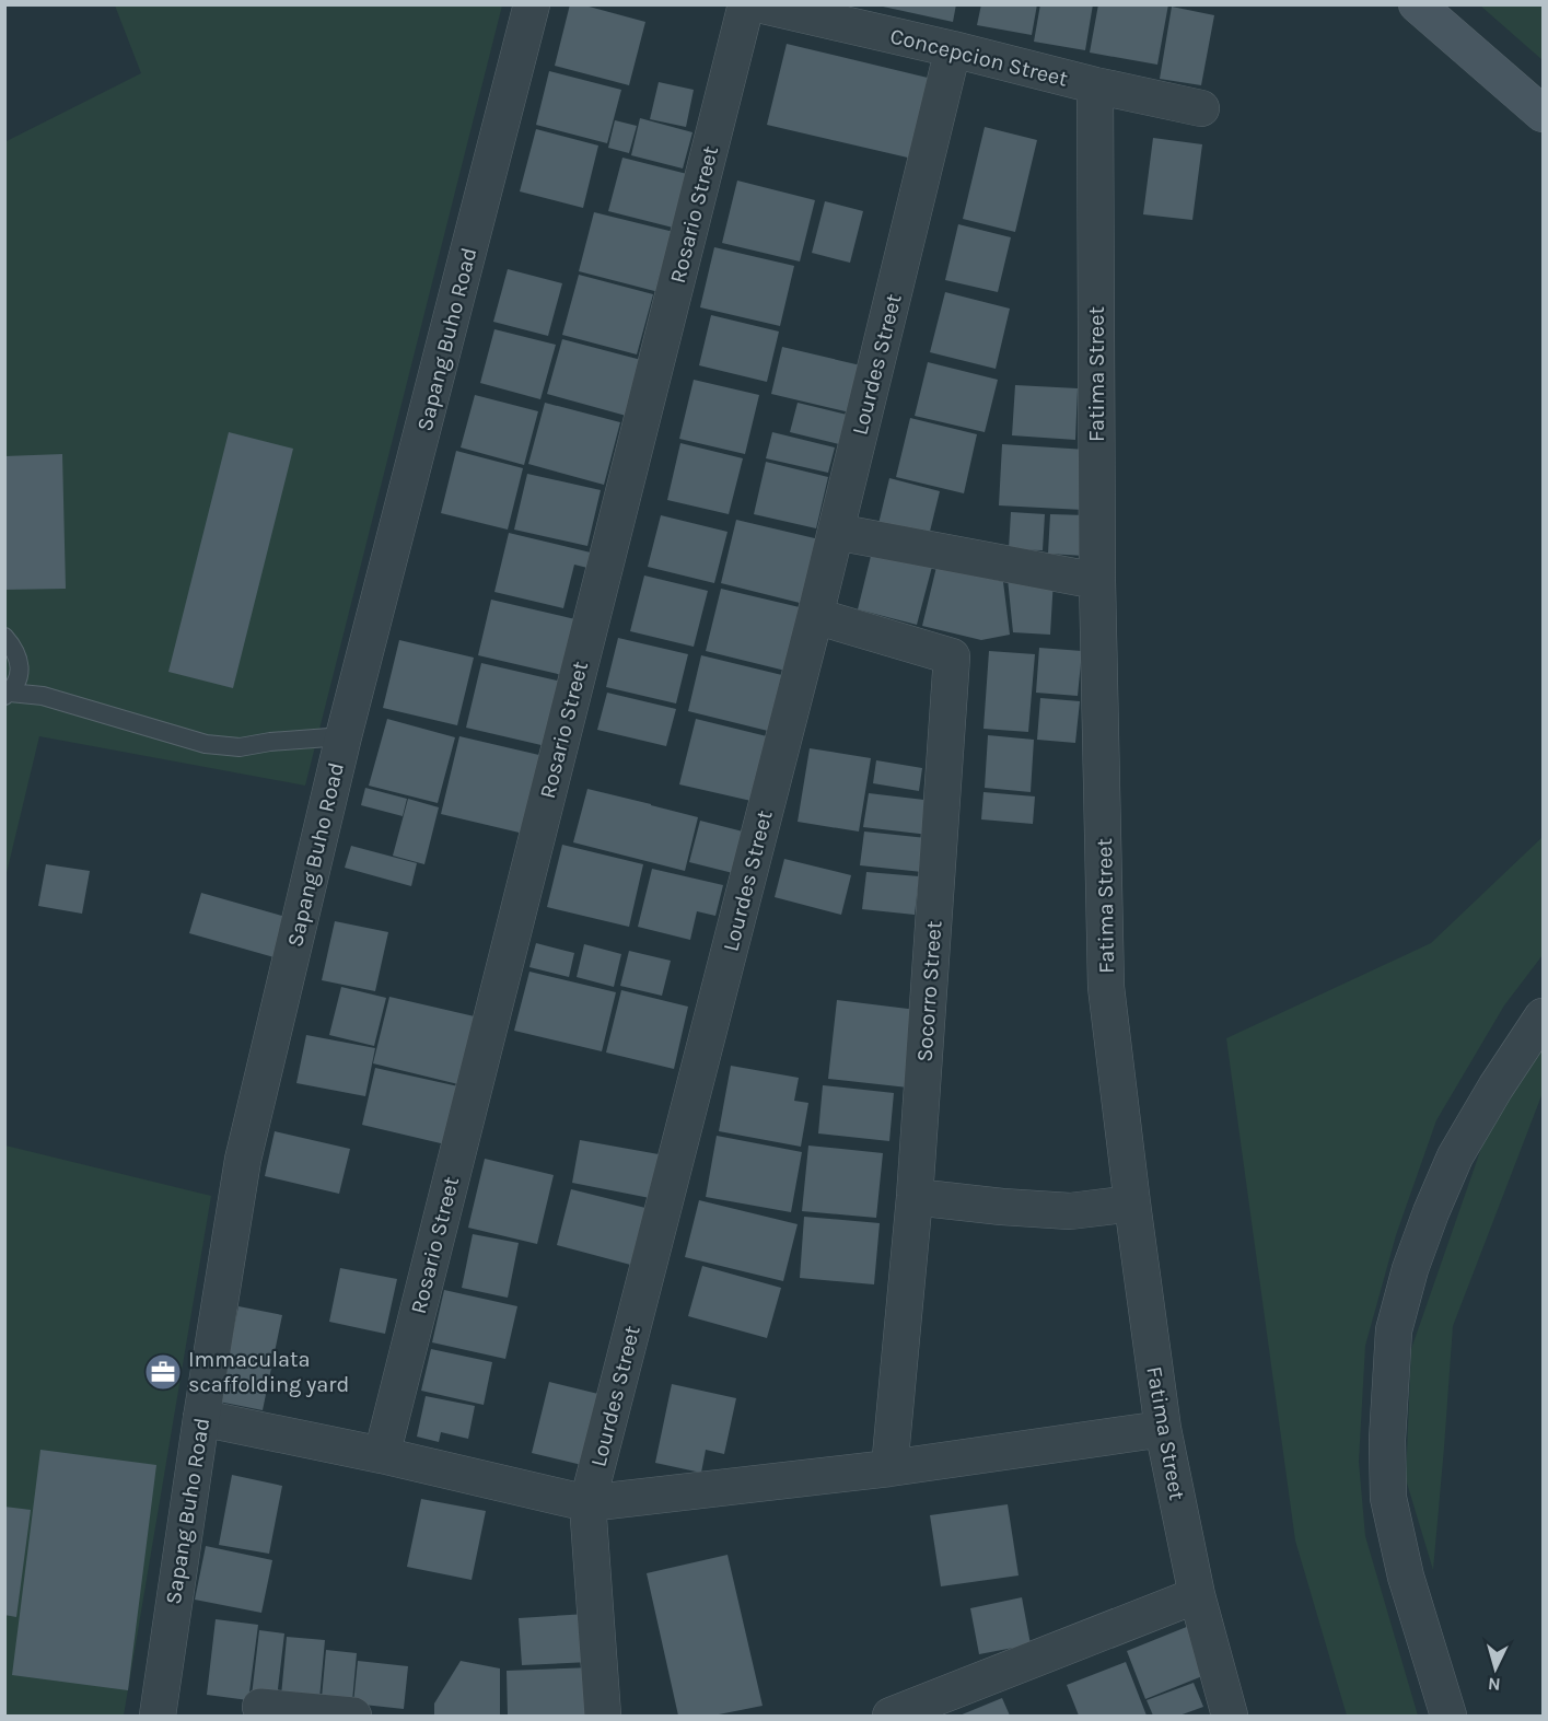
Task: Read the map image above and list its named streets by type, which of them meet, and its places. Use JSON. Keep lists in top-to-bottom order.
{
  "streets": {
    "street": [
      "Concepcion Street",
      "Rosario Street",
      "Sapang Buho Road",
      "Lourdes Street",
      "Fatima Street",
      "Socorro Street"
    ]
  },
  "crossings": [
    ["Concepcion Street", "Lourdes Street"],
    ["Concepcion Street", "Fatima Street"],
    ["Lourdes Street", "Socorro Street"]
  ],
  "places": {
    "office": ["Immaculata scaffolding yard"]
  },
  "north": "bottom"
}
